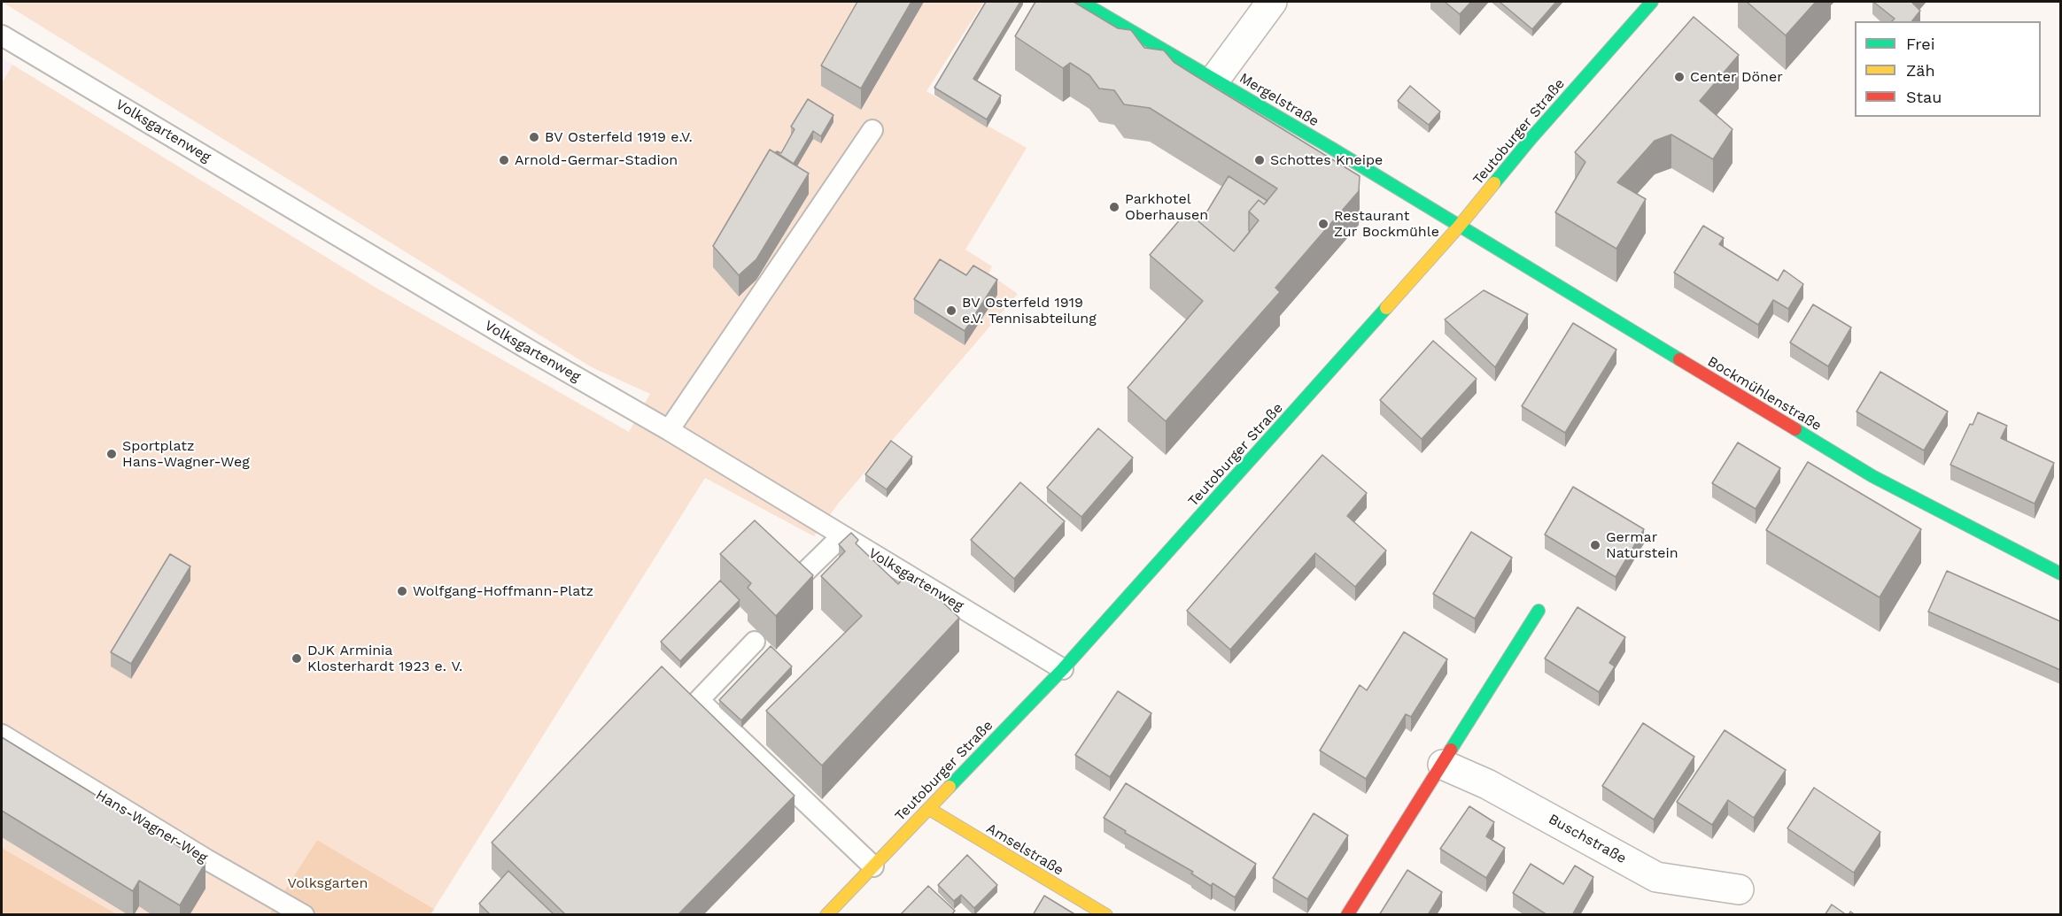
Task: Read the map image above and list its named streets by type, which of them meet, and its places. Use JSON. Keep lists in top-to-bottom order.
{
  "streets": {
    "street": [
      "Mergelstraße",
      "Teutoburger Straße",
      "Bockmühlenstraße",
      "Buschstraße",
      "Amselstraße"
    ],
    "lane": ["Volksgartenweg", "Hans-Wagner-Weg"]
  },
  "crossings": [
    ["Mergelstraße", "Teutoburger Straße"],
    ["Mergelstraße", "Bockmühlenstraße"],
    ["Volksgartenweg", "Teutoburger Straße"],
    ["Teutoburger Straße", "Bockmühlenstraße"],
    ["Teutoburger Straße", "Amselstraße"]
  ],
  "parks": ["Volksgarten"],
  "places": [
    "Center Döner",
    "BV Osterfeld 1919 e.V.",
    "Arnold-Germar-Stadion",
    "Schottes Kneipe",
    "Parkhotel Oberhausen",
    "Restaurant Zur Bockmühle",
    "BV Osterfeld 1919 e.V. Tennisabteilung",
    "Sportplatz Hans-Wagner-Weg",
    "Germar Naturstein",
    "Wolfgang-Hoffmann-Platz",
    "DJK Arminia Klosterhardt 1923 e. V."
  ],
  "legend": ["Frei", "Zäh", "Stau"]
}
